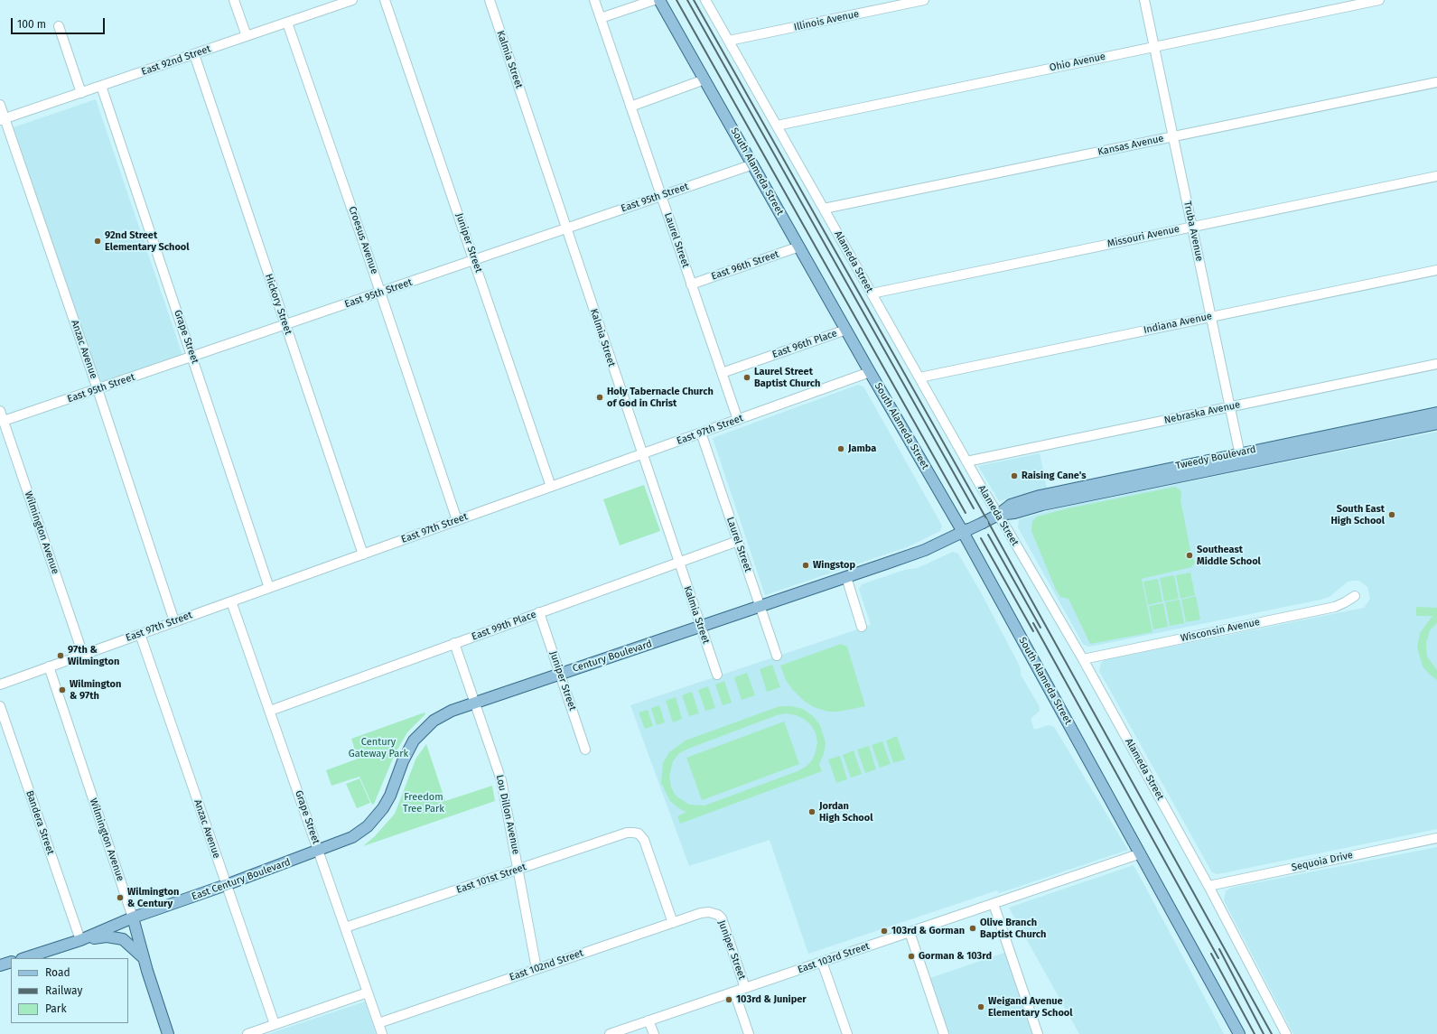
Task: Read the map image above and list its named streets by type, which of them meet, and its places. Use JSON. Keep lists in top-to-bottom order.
{
  "streets": {
    "main road": [
      "South Alameda Street",
      "Tweedy Boulevard",
      "Wilmington Avenue",
      "Century Boulevard",
      "East Century Boulevard"
    ],
    "street": [
      "Illinois Avenue",
      "Kalmia Street",
      "East 92nd Street",
      "Ohio Avenue",
      "Kansas Avenue",
      "East 95th Street",
      "Truba Avenue",
      "Missouri Avenue",
      "Croesus Avenue",
      "Laurel Street",
      "Juniper Street",
      "Alameda Street",
      "East 96th Street",
      "Hickory Street",
      "Indiana Avenue",
      "Grape Street",
      "East 96th Place",
      "Anzac Avenue",
      "Nebraska Avenue",
      "East 97th Street",
      "East 99th Place",
      "Wisconsin Avenue",
      "Lou Dillon Avenue",
      "Bandera Street",
      "Sequoia Drive",
      "East 101st Street",
      "East 103rd Street",
      "East 102nd Street"
    ]
  },
  "crossings": [
    ["Illinois Avenue", "Alameda Street"],
    ["Kalmia Street", "East 95th Street"],
    ["Kalmia Street", "East 97th Street"],
    ["Kalmia Street", "East 99th Place"],
    ["Kalmia Street", "Century Boulevard"],
    ["East 92nd Street", "Croesus Avenue"],
    ["East 92nd Street", "Hickory Street"],
    ["East 92nd Street", "Grape Street"],
    ["East 92nd Street", "Anzac Avenue"],
    ["Ohio Avenue", "Truba Avenue"],
    ["Ohio Avenue", "Alameda Street"],
    ["Kansas Avenue", "Truba Avenue"],
    ["Kansas Avenue", "Alameda Street"],
    ["South Alameda Street", "East 95th Street"],
    ["South Alameda Street", "East 96th Street"],
    ["South Alameda Street", "East 96th Place"],
    ["South Alameda Street", "East 97th Street"],
    ["South Alameda Street", "Tweedy Boulevard"],
    ["South Alameda Street", "Century Boulevard"],
    ["South Alameda Street", "East 103rd Street"],
    ["East 95th Street", "Croesus Avenue"],
    ["East 95th Street", "Laurel Street"],
    ["East 95th Street", "Juniper Street"],
    ["East 95th Street", "Hickory Street"],
    ["East 95th Street", "Grape Street"],
    ["East 95th Street", "Anzac Avenue"],
    ["East 95th Street", "Wilmington Avenue"],
    ["Truba Avenue", "Missouri Avenue"],
    ["Truba Avenue", "Indiana Avenue"],
    ["Truba Avenue", "Nebraska Avenue"],
    ["Truba Avenue", "Tweedy Boulevard"],
    ["Missouri Avenue", "Alameda Street"],
    ["Croesus Avenue", "East 97th Street"],
    ["Laurel Street", "East 96th Street"],
    ["Laurel Street", "East 96th Place"],
    ["Laurel Street", "East 97th Street"],
    ["Laurel Street", "East 99th Place"],
    ["Laurel Street", "Century Boulevard"],
    ["Juniper Street", "East 97th Street"],
    ["Juniper Street", "East 99th Place"],
    ["Juniper Street", "Century Boulevard"],
    ["Juniper Street", "East 103rd Street"],
    ["Juniper Street", "East 102nd Street"],
    ["Alameda Street", "Indiana Avenue"],
    ["Alameda Street", "Nebraska Avenue"],
    ["Alameda Street", "Tweedy Boulevard"],
    ["Alameda Street", "Wisconsin Avenue"],
    ["Alameda Street", "Sequoia Drive"],
    ["Hickory Street", "East 97th Street"],
    ["Grape Street", "East 97th Street"],
    ["Grape Street", "East 99th Place"],
    ["Grape Street", "Century Boulevard"],
    ["Grape Street", "East 101st Street"],
    ["Grape Street", "East Century Boulevard"],
    ["Grape Street", "East 102nd Street"],
    ["Anzac Avenue", "East 97th Street"],
    ["Anzac Avenue", "East Century Boulevard"],
    ["East 97th Street", "Wilmington Avenue"],
    ["Tweedy Boulevard", "Century Boulevard"],
    ["Wilmington Avenue", "East Century Boulevard"],
    ["East 99th Place", "Lou Dillon Avenue"],
    ["Century Boulevard", "Lou Dillon Avenue"],
    ["Century Boulevard", "East Century Boulevard"],
    ["Lou Dillon Avenue", "East 101st Street"],
    ["Lou Dillon Avenue", "East 102nd Street"],
    ["Bandera Street", "East Century Boulevard"],
    ["East 101st Street", "East 102nd Street"]
  ],
  "parks": ["Century Gateway Park", "Freedom Tree Park"],
  "places": [
    "92nd Street Elementary School",
    "Laurel Street Baptist Church",
    "Holy Tabernacle Church of God in Christ",
    "Jamba",
    "Raising Cane's",
    "South East High School",
    "Southeast Middle School",
    "Wingstop",
    "97th & Wilmington",
    "Wilmington & 97th",
    "Jordan High School",
    "Wilmington & Century",
    "Olive Branch Baptist Church",
    "103rd & Gorman",
    "Gorman & 103rd",
    "103rd & Juniper",
    "Weigand Avenue Elementary School"
  ],
  "legend": ["Road", "Railway", "Park"],
  "scale_bar": "100 m"
}
